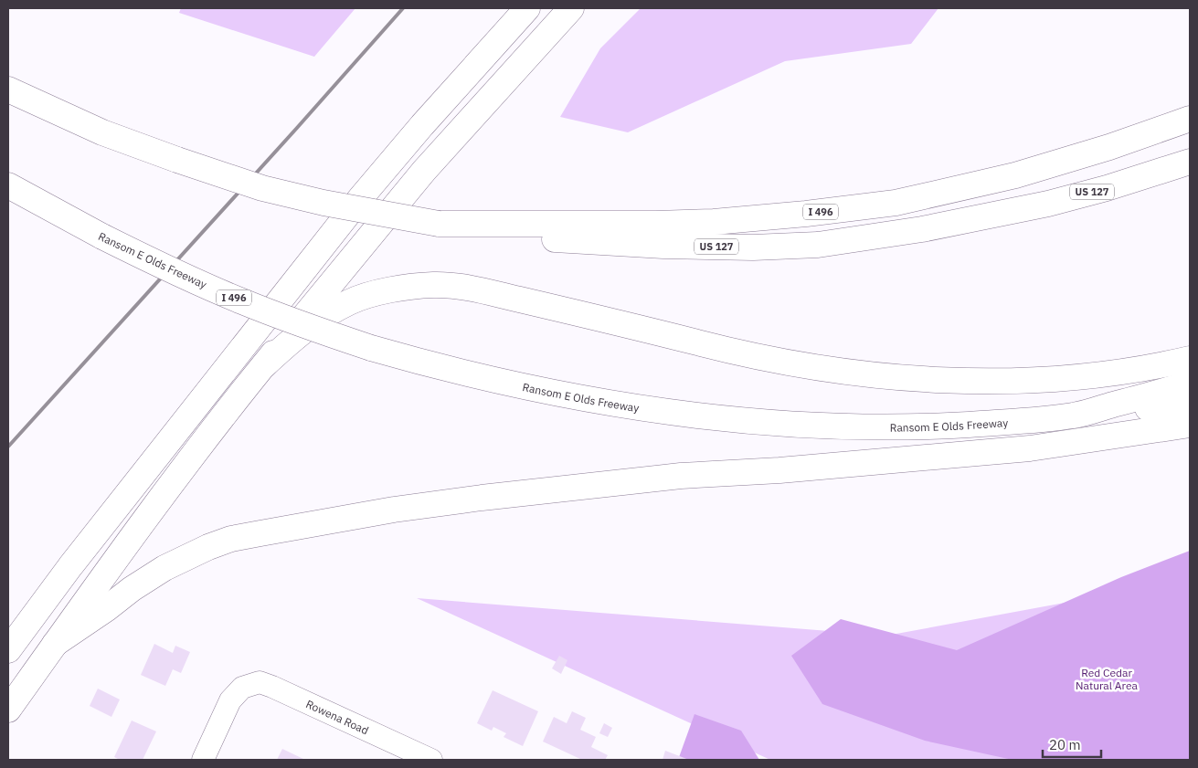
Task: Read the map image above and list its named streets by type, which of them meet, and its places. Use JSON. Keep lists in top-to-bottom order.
{
  "streets": {
    "highway": ["US 127", "I 496", "Ransom E Olds Freeway"],
    "street": ["Rowena Road"]
  },
  "crossings": [
    ["US 127", "I 496"]
  ],
  "parks": ["Red Cedar Natural Area"],
  "scale_bar": "20 m"
}
